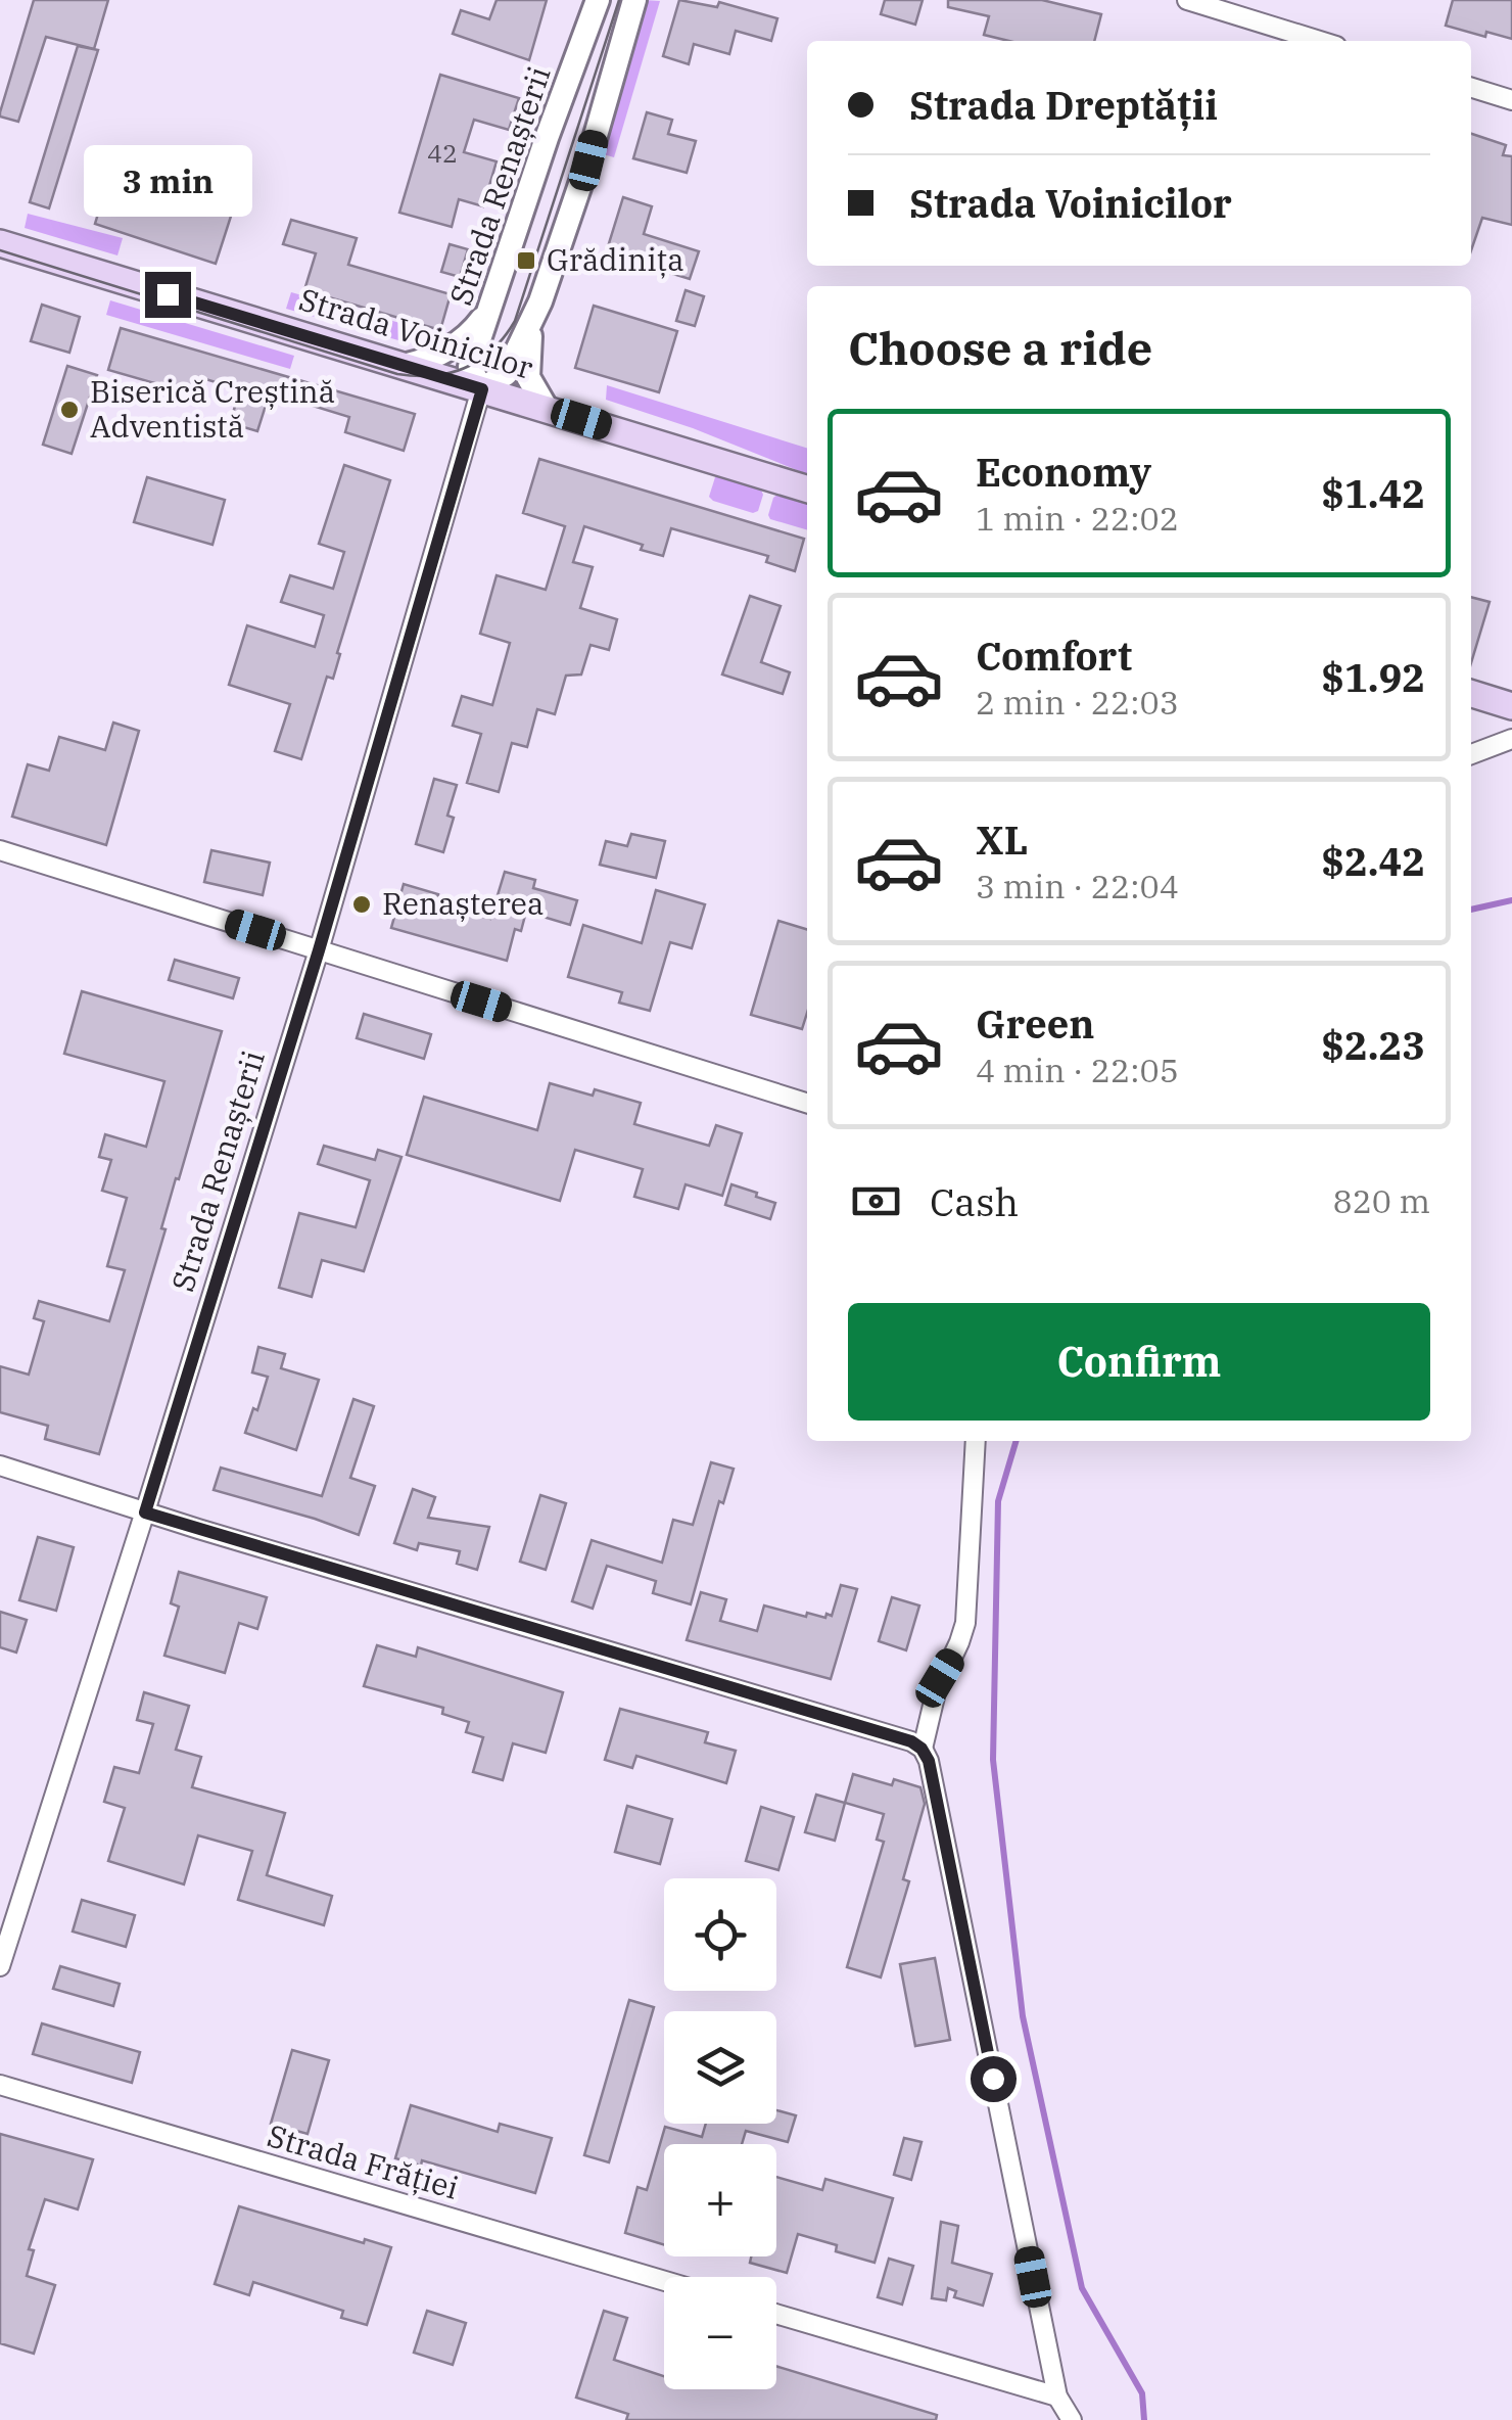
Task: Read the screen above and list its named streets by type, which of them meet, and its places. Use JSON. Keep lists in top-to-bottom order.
{
  "streets": {
    "main road": ["Strada Voinicilor"],
    "street": ["Strada Renașterii", "Strada Frăției"]
  },
  "crossings": [
    ["Strada Renașterii", "Strada Voinicilor"]
  ],
  "places": {
    "transit": ["Grădinița"],
    "other": ["Biserică Creștină Adventistă", "Renașterea"]
  },
  "house_numbers": ["42"],
  "page": {
    "banner": ["Strada Dreptății", "Strada Voinicilor"],
    "bubble": "3 min",
    "heading": "Choose a ride",
    "list": [
      {
        "name": "Economy",
        "note": "1 min · 22:02",
        "value": "$1.42"
      },
      {
        "name": "Comfort",
        "note": "2 min · 22:03",
        "value": "$1.92"
      },
      {
        "name": "XL",
        "note": "3 min · 22:04",
        "value": "$2.42"
      },
      {
        "name": "Green",
        "note": "4 min · 22:05",
        "value": "$2.23"
      }
    ],
    "pay": ["Cash", "820 m"],
    "buttons": "Confirm",
    "map_buttons": ["+", "−"]
  }
}
